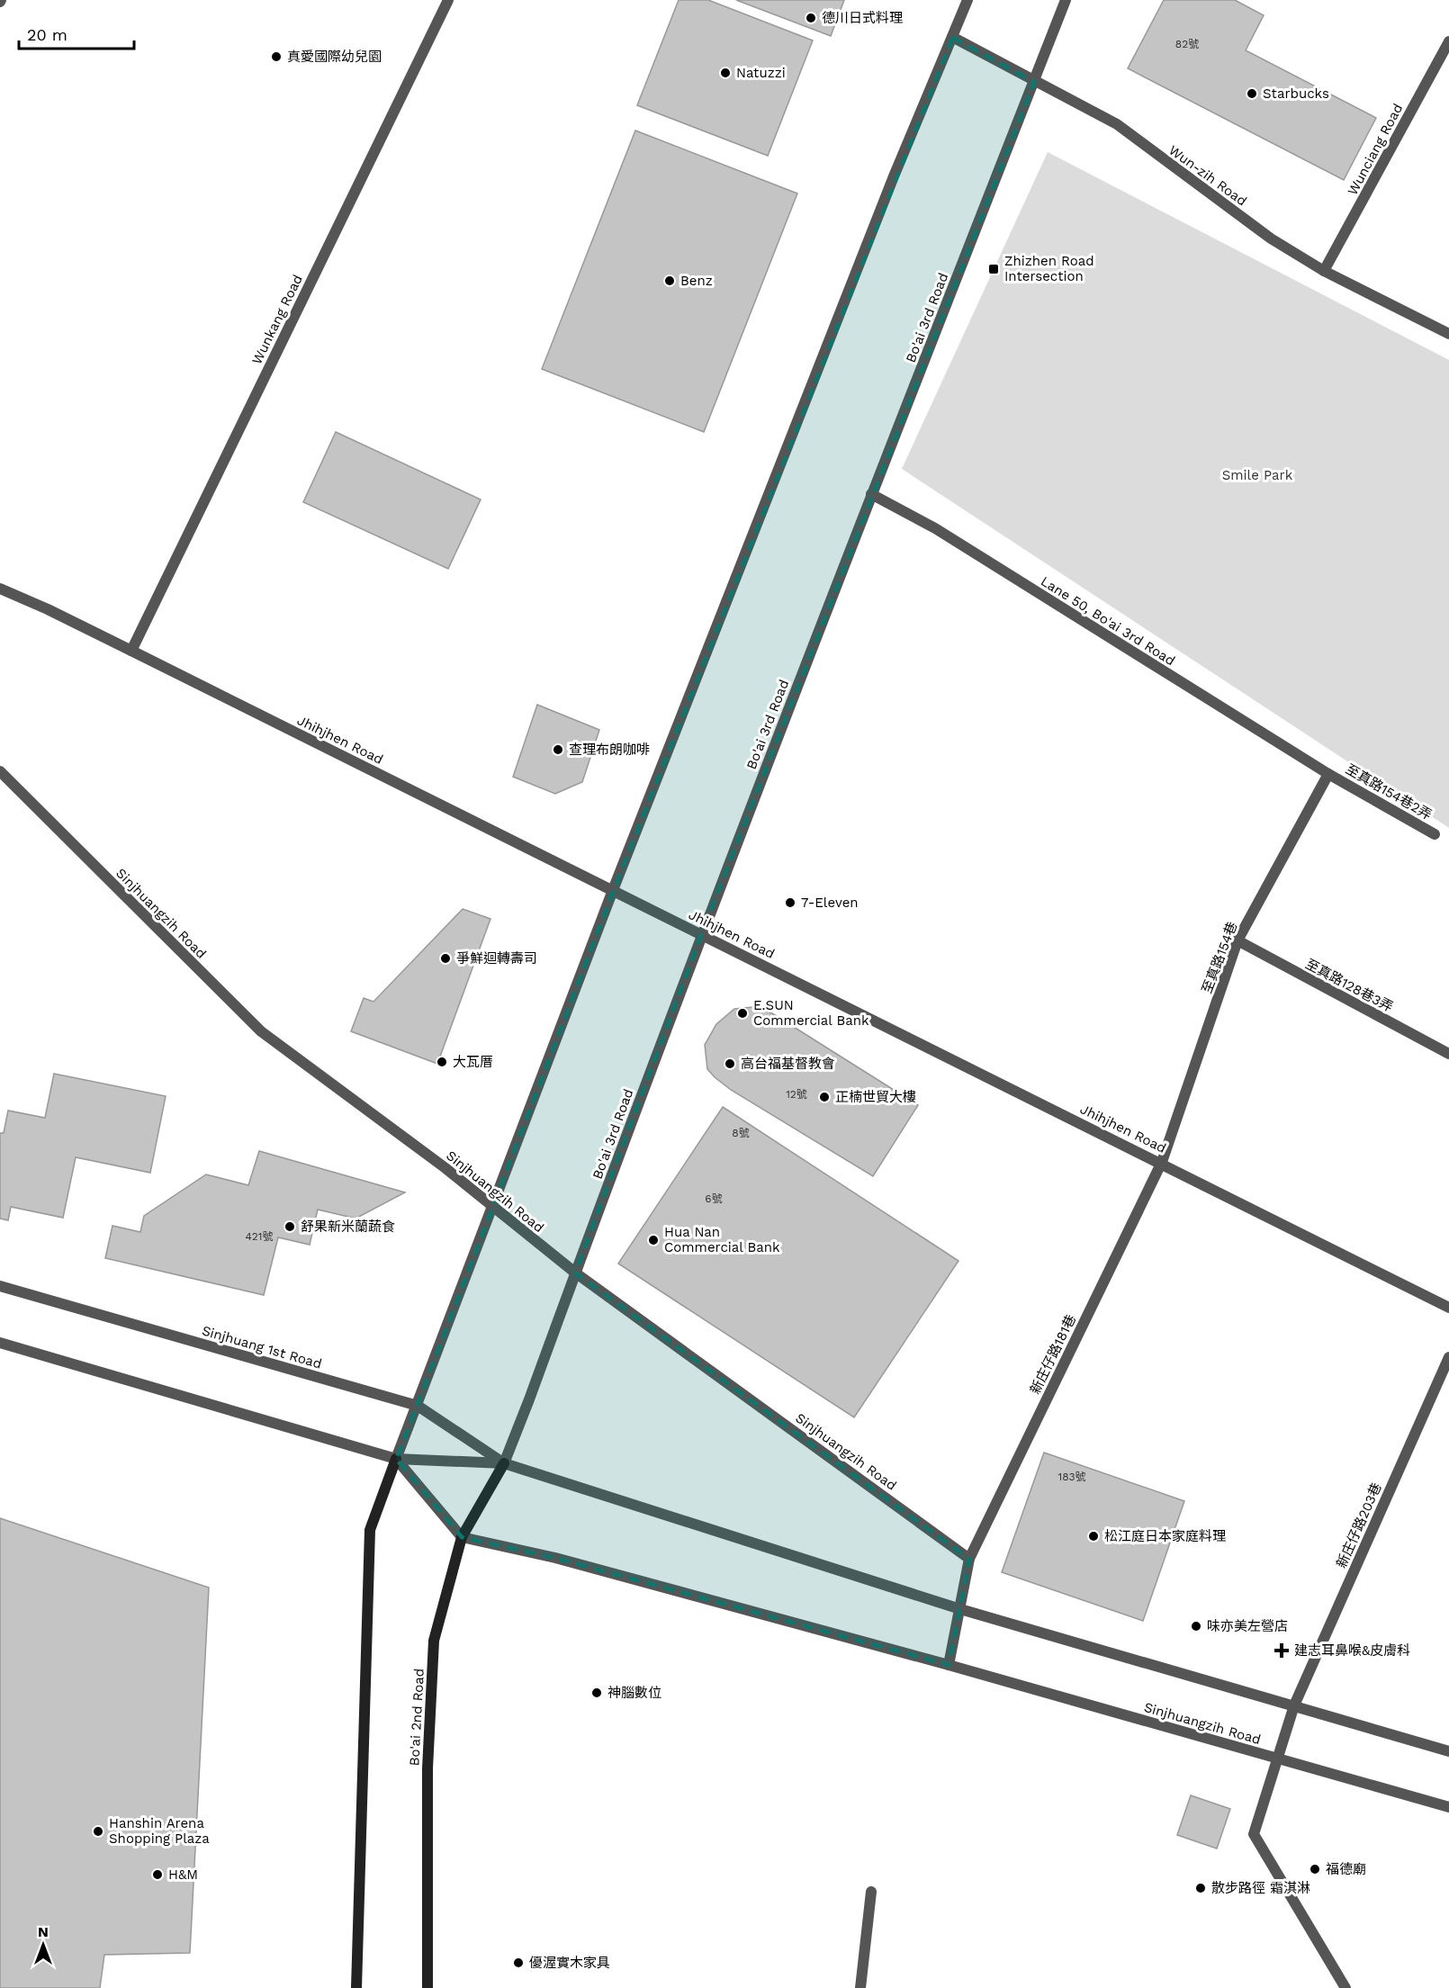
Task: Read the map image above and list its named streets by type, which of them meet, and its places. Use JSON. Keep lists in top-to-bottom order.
{
  "streets": {
    "main road": ["Bo'ai 2nd Road"],
    "street": [
      "Wunciang Road",
      "Wun-zih Road",
      "Bo'ai 3rd Road",
      "Wunkang Road",
      "Lane 50, Bo'ai 3rd Road",
      "Jhihjhen Road",
      "至真路154巷2弄",
      "Sinjhuangzih Road",
      "至真路154巷",
      "至真路128巷3弄",
      "Sinjhuang 1st Road",
      "新庄仔路181巷",
      "新庄仔路203巷"
    ]
  },
  "crossings": [
    ["Wunciang Road", "Wun-zih Road"],
    ["Wun-zih Road", "Bo'ai 3rd Road"],
    ["Bo'ai 3rd Road", "Lane 50, Bo'ai 3rd Road"],
    ["Bo'ai 3rd Road", "Jhihjhen Road"],
    ["Bo'ai 3rd Road", "Sinjhuangzih Road"],
    ["Bo'ai 3rd Road", "Sinjhuang 1st Road"],
    ["Bo'ai 3rd Road", "Bo'ai 2nd Road"],
    ["Wunkang Road", "Jhihjhen Road"],
    ["Lane 50, Bo'ai 3rd Road", "至真路154巷2弄"],
    ["Lane 50, Bo'ai 3rd Road", "至真路154巷"],
    ["Jhihjhen Road", "至真路154巷"],
    ["Jhihjhen Road", "新庄仔路181巷"],
    ["至真路154巷2弄", "至真路154巷"],
    ["Sinjhuangzih Road", "新庄仔路181巷"],
    ["Sinjhuangzih Road", "新庄仔路203巷"],
    ["Sinjhuangzih Road", "Bo'ai 2nd Road"],
    ["至真路154巷", "至真路128巷3弄"],
    ["至真路154巷", "新庄仔路181巷"],
    ["Sinjhuang 1st Road", "Bo'ai 2nd Road"]
  ],
  "parks": ["Smile Park"],
  "places": {
    "other": [
      "德川日式料理",
      "真愛國際幼兒園",
      "Natuzzi",
      "Starbucks",
      "Benz",
      "查理布朗咖啡",
      "7-Eleven",
      "爭鮮迴轉壽司",
      "E.SUN Commercial Bank",
      "大瓦厝",
      "高台福基督教會",
      "正楠世貿大樓",
      "舒果新米蘭蔬食",
      "Hua Nan Commercial Bank",
      "松江庭日本家庭料理",
      "味亦美左營店",
      "神腦數位",
      "Hanshin Arena Shopping Plaza",
      "福德廟",
      "H&M",
      "散步路徑 霜淇淋",
      "優渥實木家具"
    ],
    "transit": ["Zhizhen Road Intersection"],
    "health": ["建志耳鼻喉&皮膚科"]
  },
  "house_numbers": [
    "82號",
    "12號",
    "8號",
    "6號",
    "421號",
    "183號"
  ],
  "scale_bar": "20 m",
  "north": "top"
}
